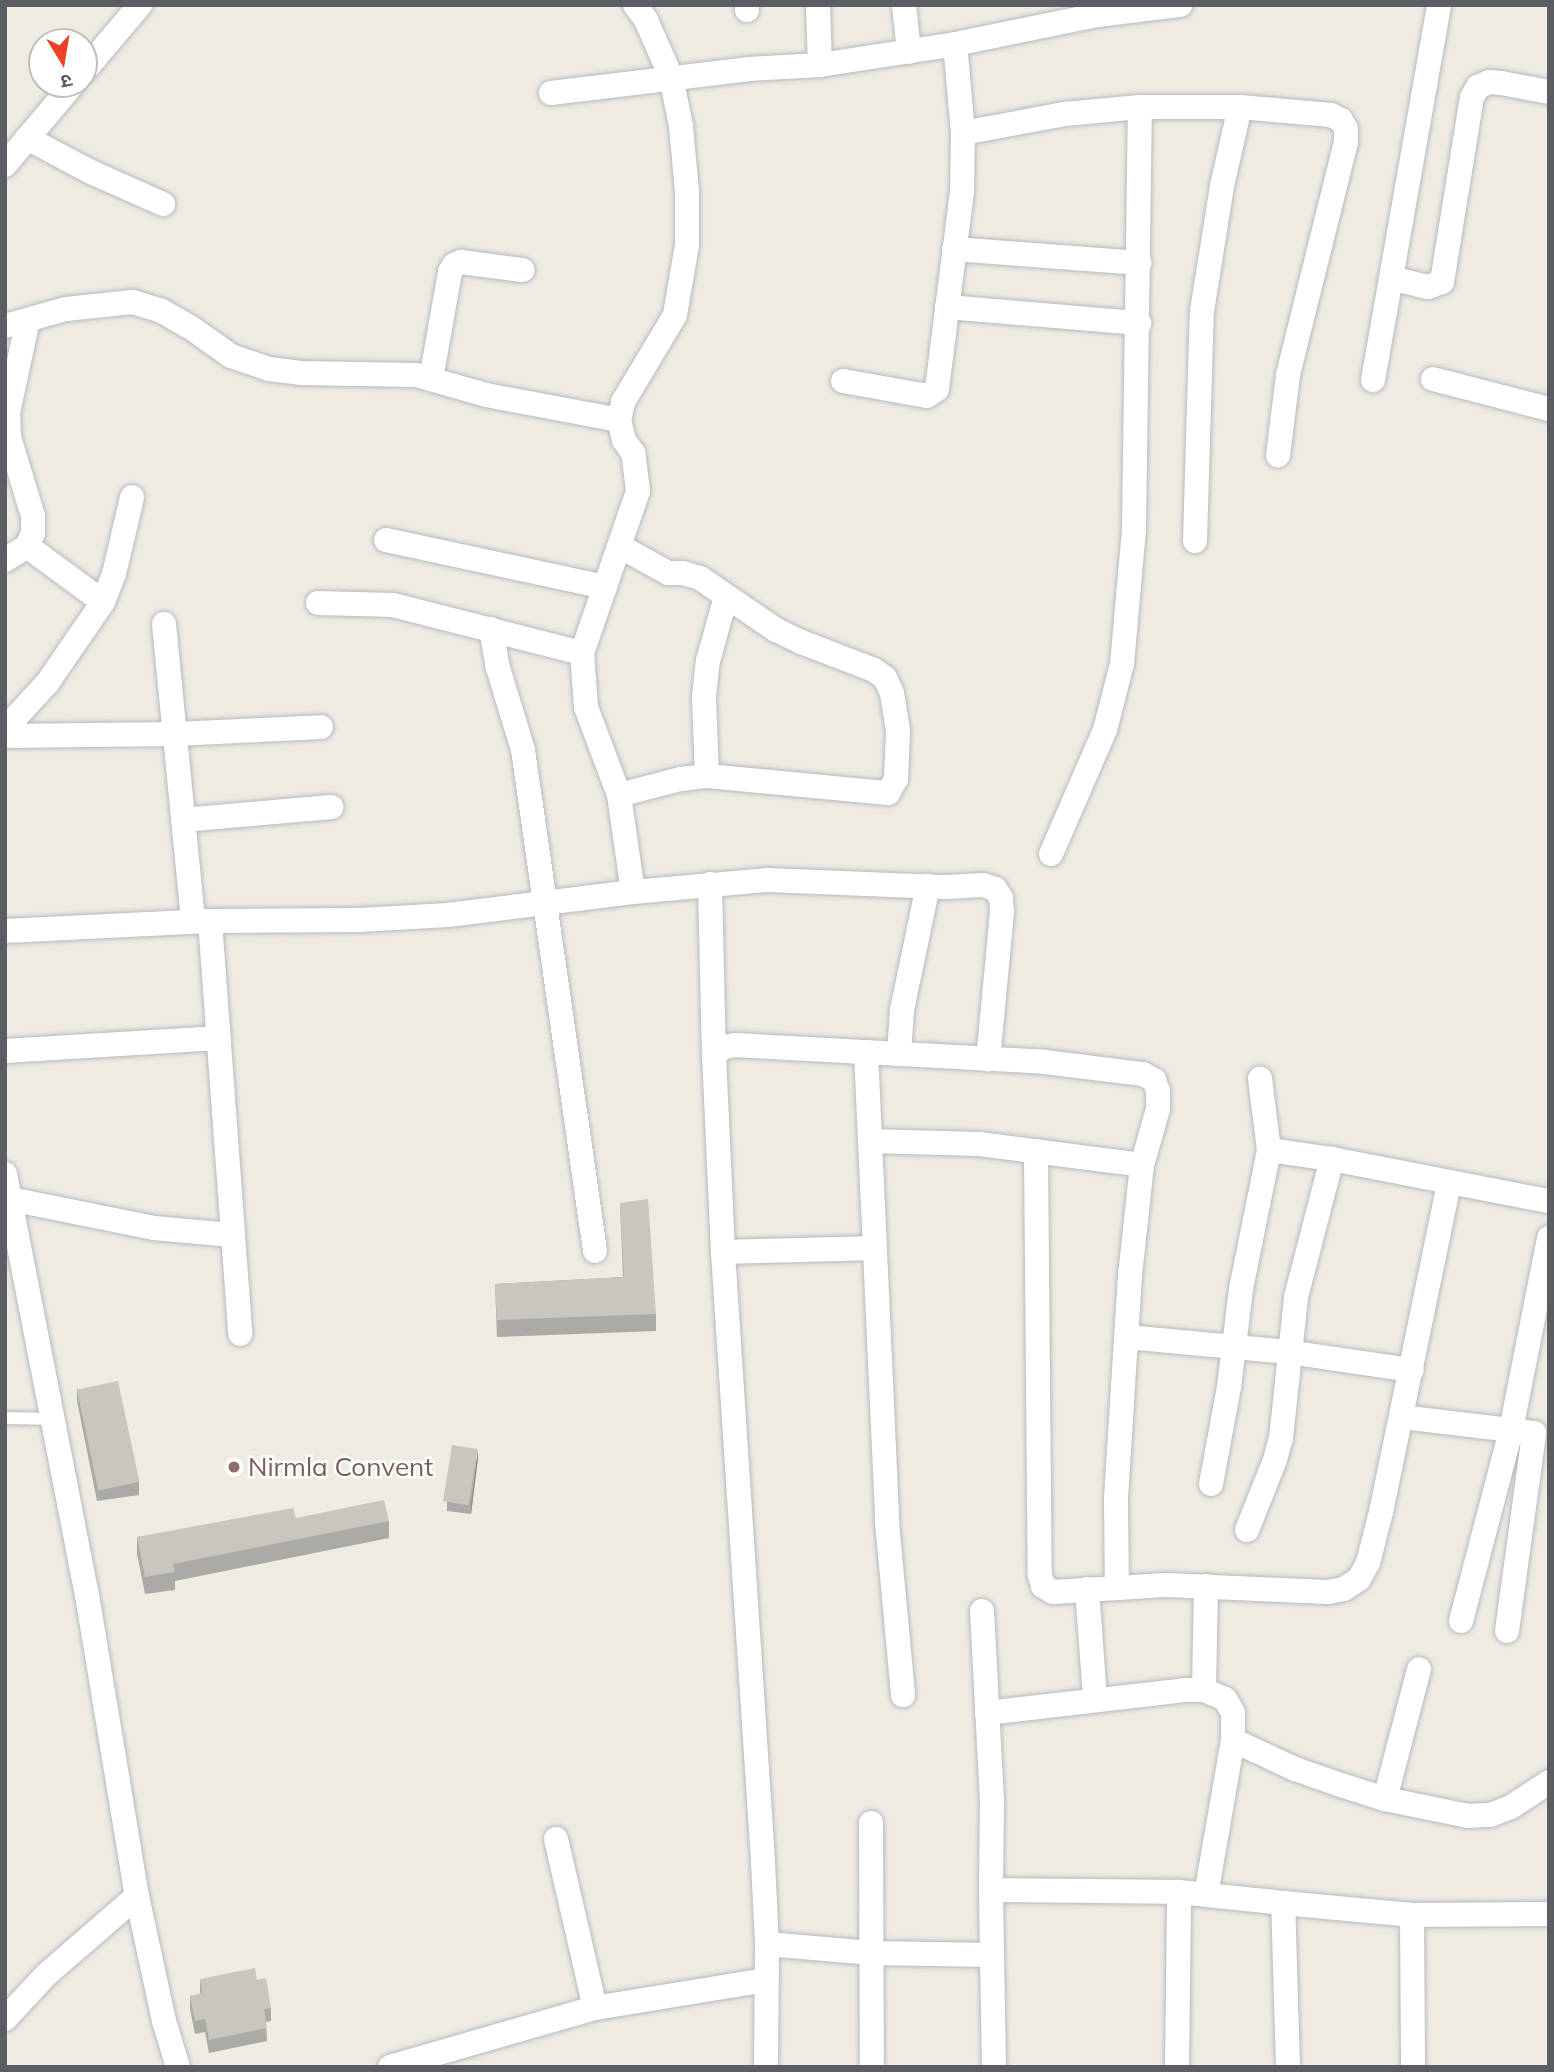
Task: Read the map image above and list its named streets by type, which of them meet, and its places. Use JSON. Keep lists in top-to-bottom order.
{
  "places": ["Nirmla Convent"],
  "north": "bottom"
}
